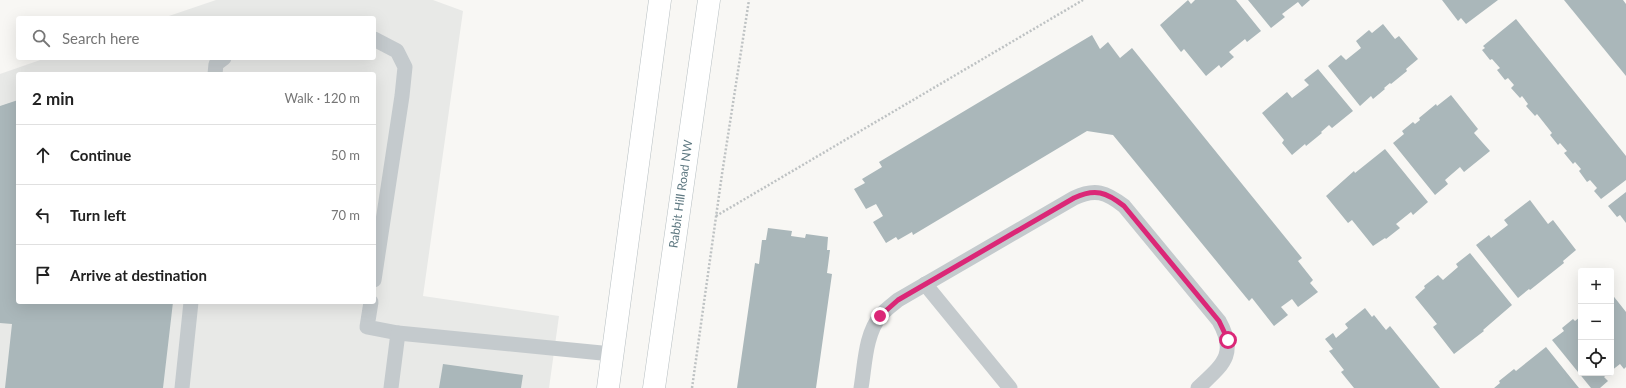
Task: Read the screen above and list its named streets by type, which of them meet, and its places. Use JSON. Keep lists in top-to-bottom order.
{
  "streets": {
    "main road": ["Rabbit Hill Road NW"]
  },
  "page": {
    "search": "Search here",
    "heading": ["2 min", "Walk · 120 m"],
    "list": [
      ["Continue", "50 m"],
      ["Turn left", "70 m"],
      "Arrive at destination"
    ],
    "map_buttons": ["+", "−"]
  }
}
